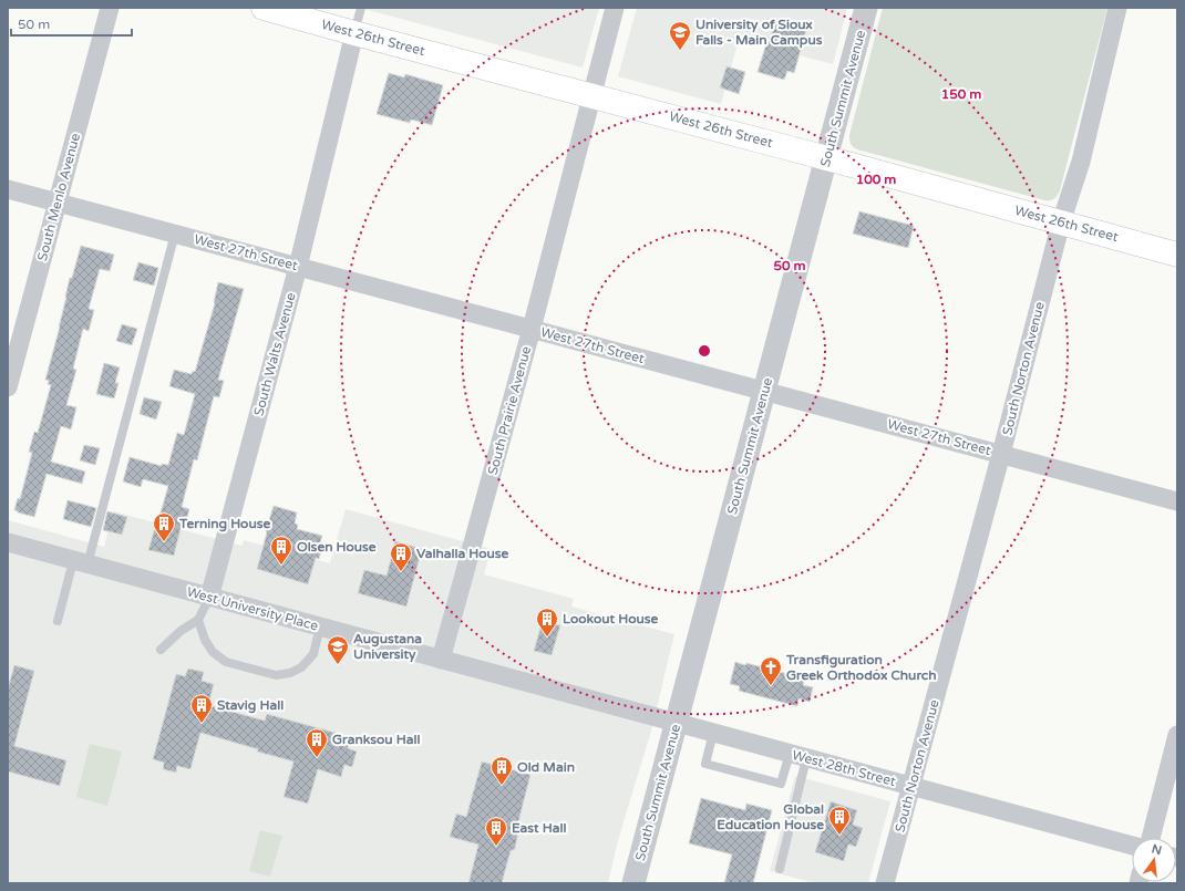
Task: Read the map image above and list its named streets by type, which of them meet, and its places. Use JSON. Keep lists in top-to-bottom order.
{
  "streets": {
    "main road": ["West 26th Street"],
    "street": [
      "South Summit Avenue",
      "South Menlo Avenue",
      "West 27th Street",
      "South Walts Avenue",
      "South Norton Avenue",
      "South Prairie Avenue",
      "West University Place",
      "West 28th Street"
    ]
  },
  "crossings": [
    ["West 26th Street", "South Summit Avenue"],
    ["West 26th Street", "South Walts Avenue"],
    ["West 26th Street", "South Norton Avenue"],
    ["West 26th Street", "South Prairie Avenue"],
    ["South Summit Avenue", "West 27th Street"],
    ["South Summit Avenue", "West University Place"],
    ["South Summit Avenue", "West 28th Street"],
    ["South Menlo Avenue", "West 27th Street"],
    ["West 27th Street", "South Walts Avenue"],
    ["West 27th Street", "South Norton Avenue"],
    ["West 27th Street", "South Prairie Avenue"],
    ["South Walts Avenue", "West University Place"],
    ["South Norton Avenue", "West 28th Street"],
    ["South Prairie Avenue", "West University Place"],
    ["West University Place", "West 28th Street"]
  ],
  "places": {
    "school or university": ["University of Sioux Falls - Main Campus", "Augustana University"],
    "building": [
      "Terning House",
      "Olsen House",
      "Valhalla House",
      "Lookout House",
      "Stavig Hall",
      "Granksou Hall",
      "Old Main",
      "Global Education House",
      "East Hall"
    ],
    "church": ["Transfiguration Greek Orthodox Church"]
  },
  "scale_bar": "50 m",
  "north": "top",
  "rings": ["150 m", "100 m", "50 m"]
}
